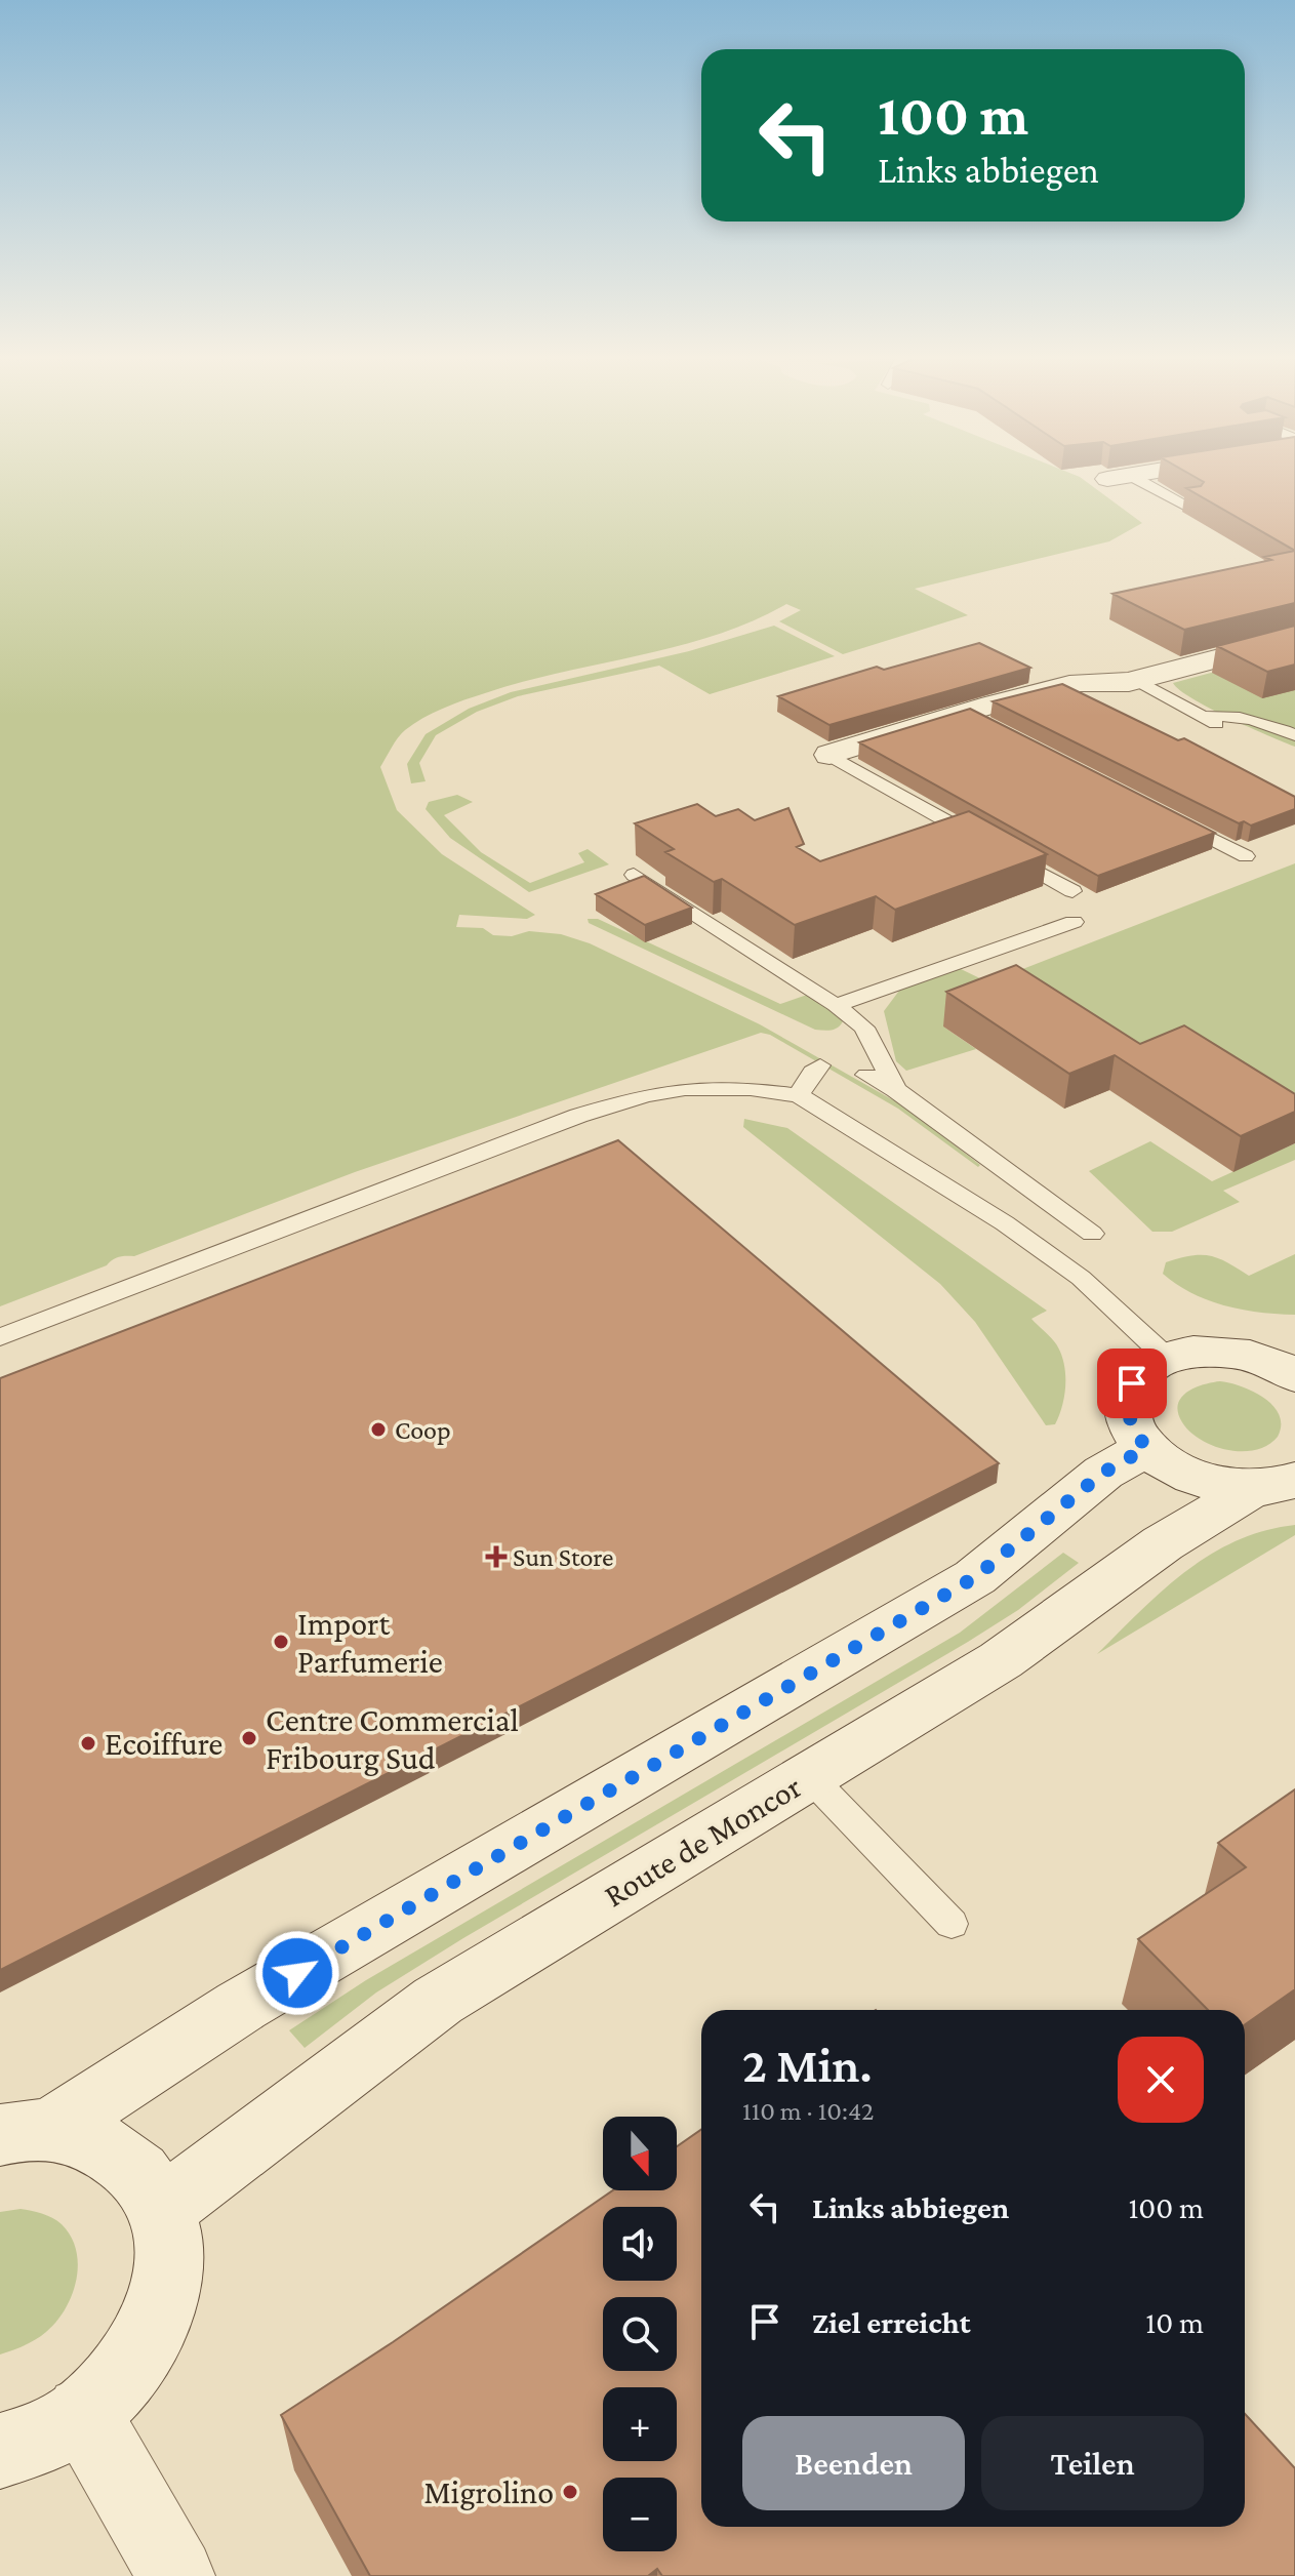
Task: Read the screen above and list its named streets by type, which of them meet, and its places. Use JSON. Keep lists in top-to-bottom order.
{
  "streets": {
    "main road": ["Route de Moncor"]
  },
  "places": {
    "other": [
      "Coop",
      "Import Parfumerie",
      "Centre Commercial Fribourg Sud",
      "Ecoiffure",
      "Migrolino"
    ],
    "health": ["Sun Store"]
  },
  "north": "bottom",
  "page": {
    "turn": ["100 m", "Links abbiegen"],
    "heading": ["2 Min.", "110 m · 10:42"],
    "map_buttons": ["+", "−"],
    "list": [
      {
        "name": "Links abbiegen",
        "value": "100 m"
      },
      {
        "name": "Ziel erreicht",
        "value": "10 m"
      }
    ],
    "buttons": ["Beenden", "Teilen"]
  }
}
